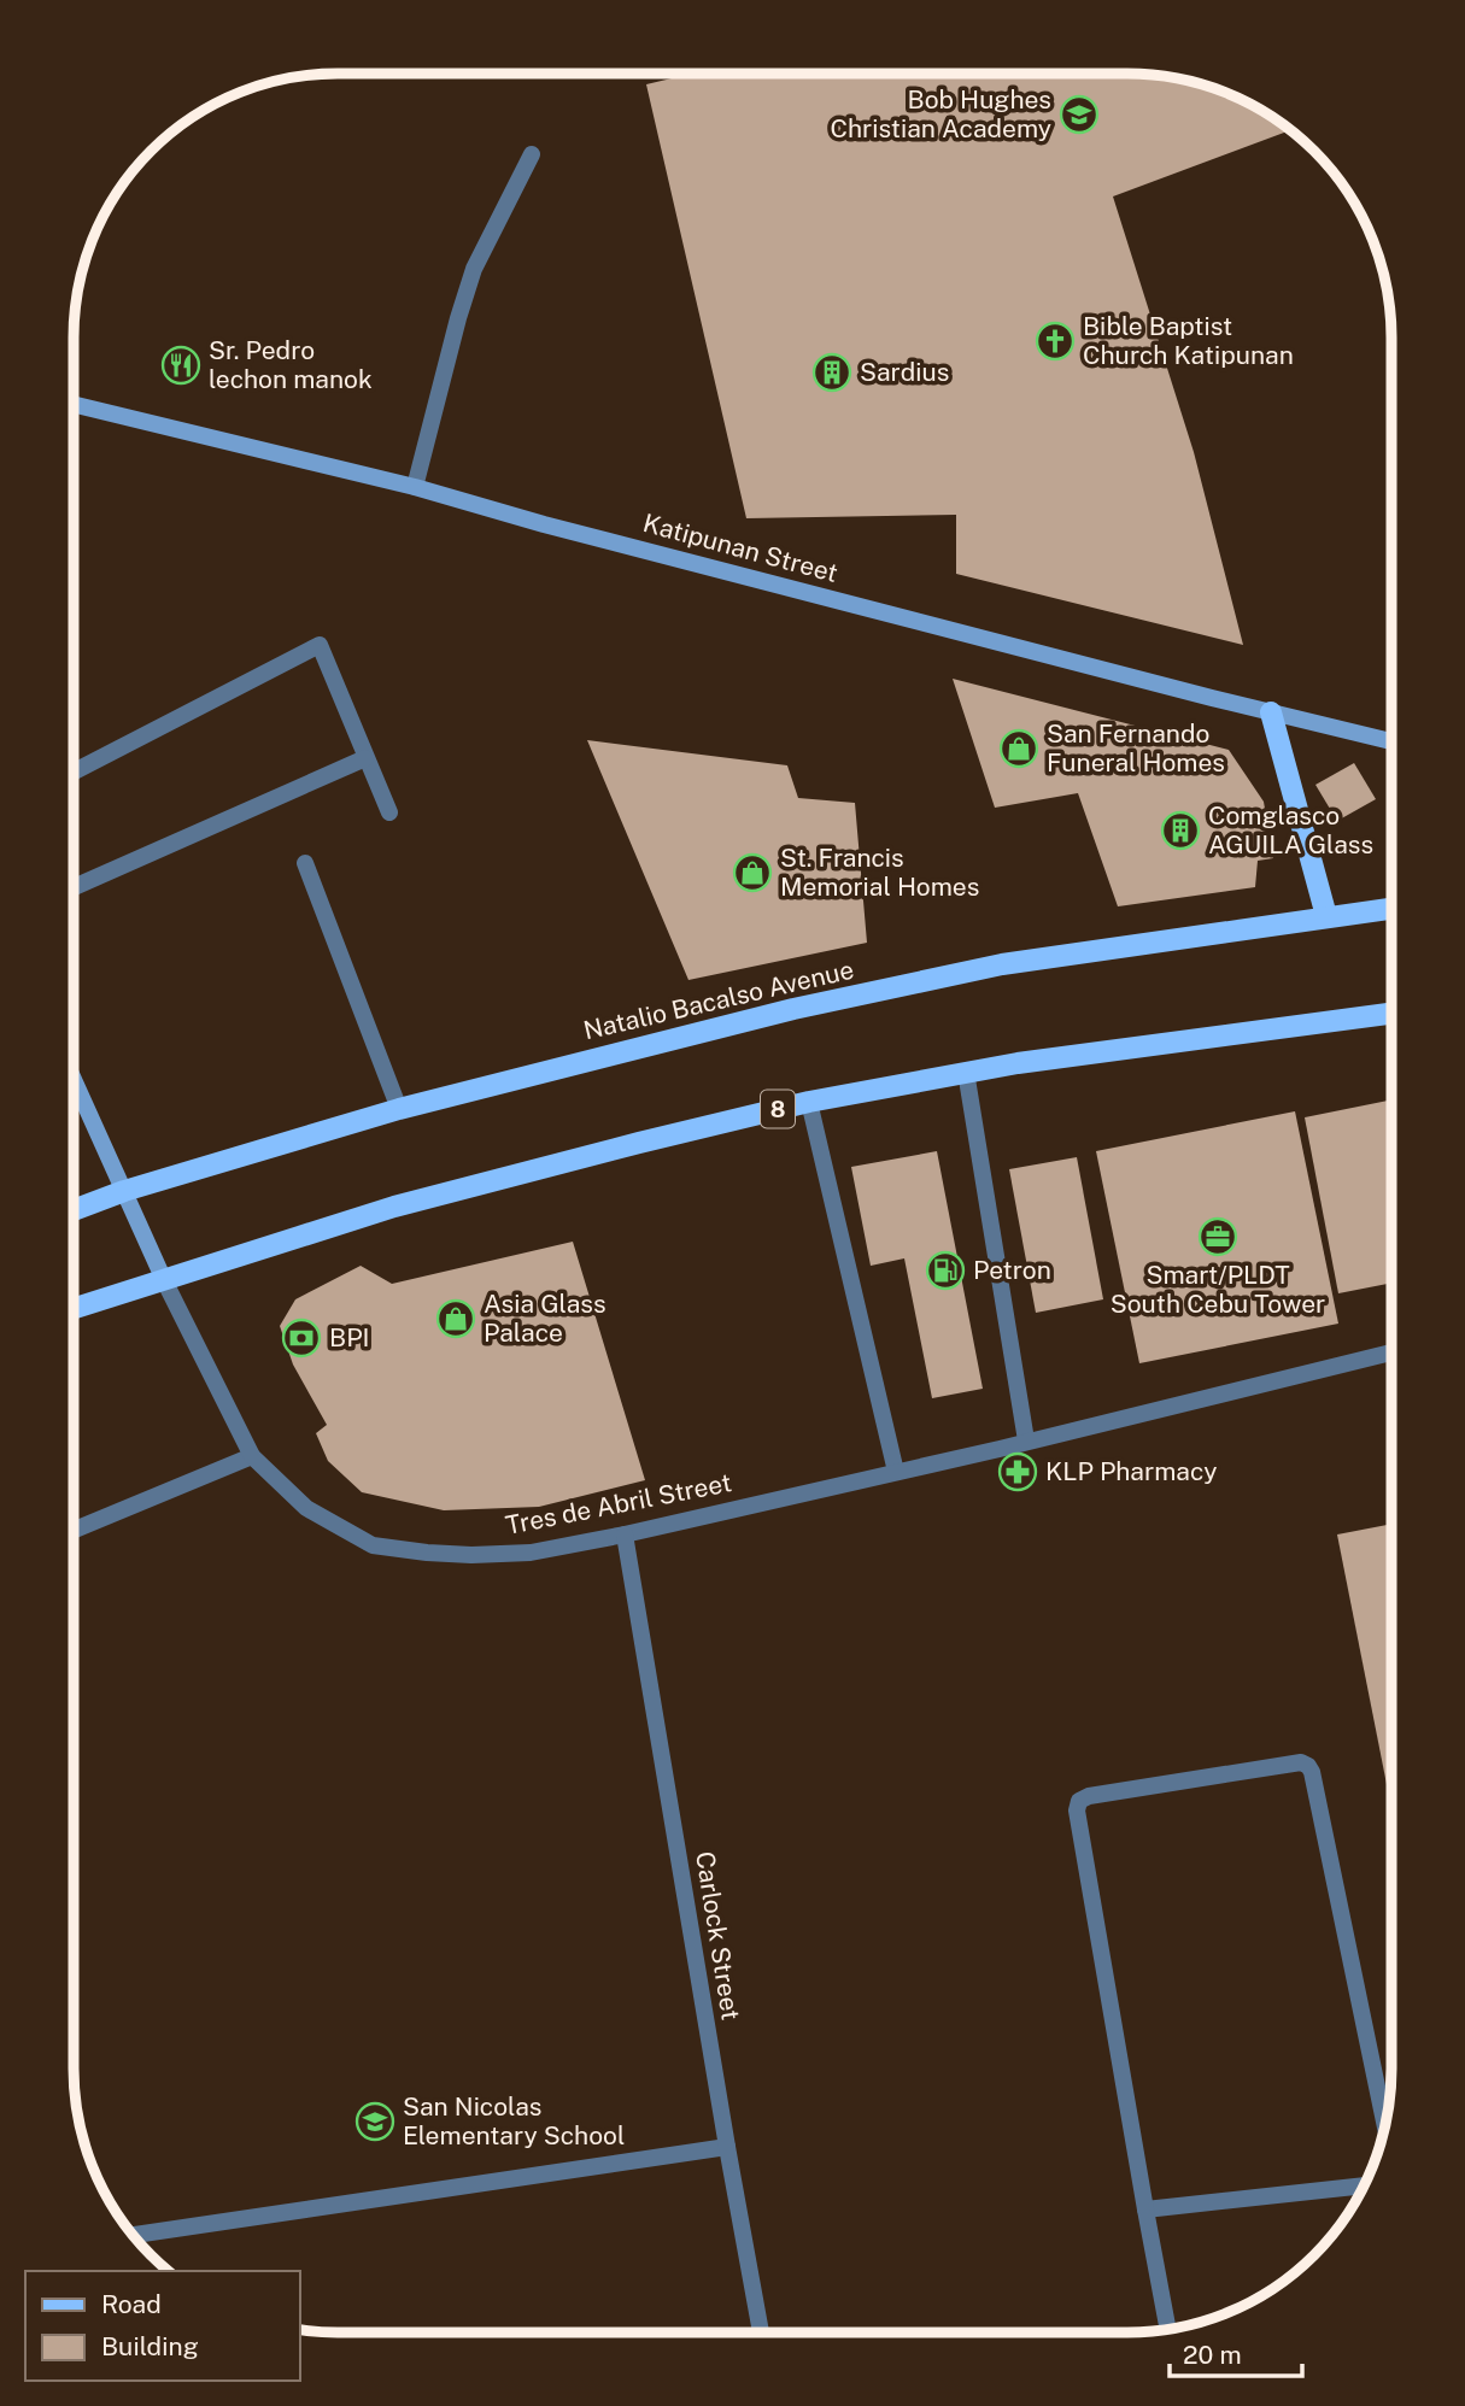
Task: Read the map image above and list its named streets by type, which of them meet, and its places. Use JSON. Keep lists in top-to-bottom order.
{
  "streets": {
    "main road": [
      "Katipunan Street",
      "Natalio Bacalso Avenue",
      "8",
      "Tres de Abril Street"
    ],
    "street": ["Carlock Street"]
  },
  "crossings": [
    ["Natalio Bacalso Avenue", "Tres de Abril Street"],
    ["8", "Tres de Abril Street"],
    ["Tres de Abril Street", "Carlock Street"]
  ],
  "places": {
    "school or university": ["Bob Hughes Christian Academy", "San Nicolas Elementary School"],
    "church": ["Bible Baptist Church Katipunan"],
    "restaurant": ["Sr. Pedro lechon manok"],
    "building": ["Sardius", "Comglasco AGUILA Glass"],
    "shop": ["San Fernando Funeral Homes", "St. Francis Memorial Homes", "Asia Glass Palace"],
    "office": ["Smart/PLDT South Cebu Tower"],
    "fuel station": ["Petron"],
    "bank": ["BPI"],
    "pharmacy": ["KLP Pharmacy"]
  },
  "legend": ["Road", "Building"],
  "scale_bar": "20 m"
}
